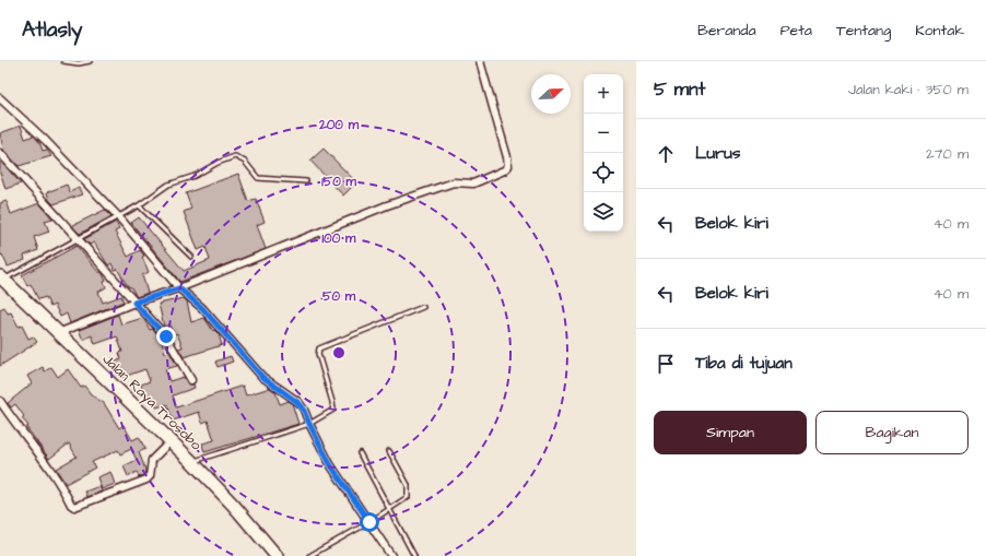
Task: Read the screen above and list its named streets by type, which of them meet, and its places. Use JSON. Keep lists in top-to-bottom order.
{
  "streets": {
    "highway": ["Jalan Raya Trosobo"]
  },
  "north": "top right",
  "page": {
    "header": "Atlasly",
    "nav": [
      "Beranda",
      "Peta",
      "Tentang",
      "Kontak"
    ],
    "heading": ["5 mnt", "Jalan kaki · 350 m"],
    "map_buttons": ["+", "−"],
    "list": [
      ["Lurus", "270 m"],
      ["Belok kiri", "40 m"],
      ["Belok kiri", "40 m"],
      "Tiba di tujuan"
    ],
    "buttons": ["Simpan", "Bagikan"]
  },
  "rings": [
    "200 m",
    "150 m",
    "100 m",
    "50 m"
  ]
}
